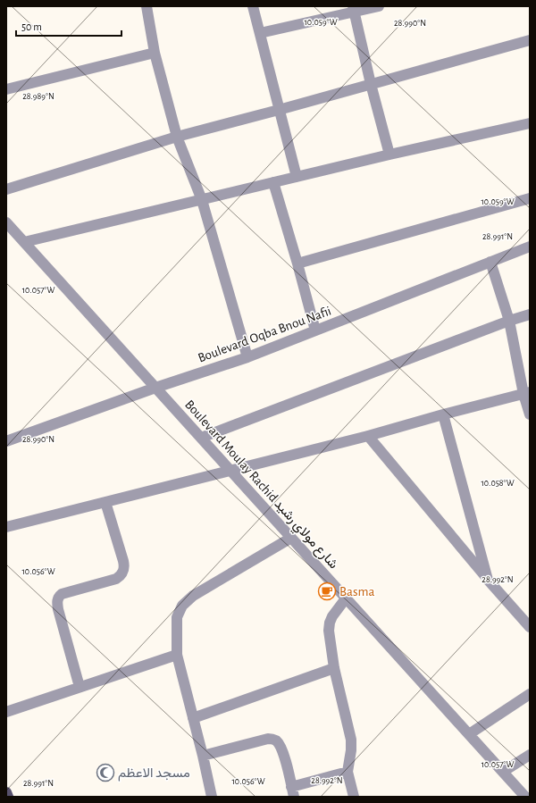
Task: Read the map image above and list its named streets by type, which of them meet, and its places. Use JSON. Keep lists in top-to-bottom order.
{
  "streets": {
    "street": ["Boulevard Oqba Bnou Nafii", "Boulevard Moulay Rachid شارع مولاي رشيد"]
  },
  "crossings": [
    ["Boulevard Oqba Bnou Nafii", "Boulevard Moulay Rachid شارع مولاي رشيد"]
  ],
  "places": {
    "cafe": ["Basma"],
    "mosque": ["مسجد الاعظم"]
  },
  "scale_bar": "50 m",
  "coordinates": [
    "10.059°W",
    "28.990°N",
    "28.989°N",
    "28.991°N",
    "10.057°W",
    "10.058°W",
    "10.056°W",
    "28.992°N"
  ]
}
